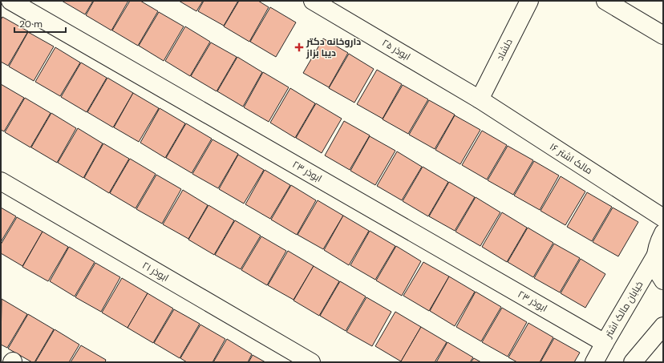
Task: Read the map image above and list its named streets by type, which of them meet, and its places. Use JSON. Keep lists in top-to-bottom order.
{
  "streets": {
    "street": [
      "ابوذر ۲۵",
      "دلشاد",
      "مالک اشتر ۱۶",
      "ابوذر ۲۳",
      "ابوذر ۲۱",
      "خیابان مالک اشتر"
    ]
  },
  "crossings": [
    ["ابوذر ۲۵", "دلشاد"],
    ["ابوذر ۲۵", "مالک اشتر ۱۶"],
    ["دلشاد", "مالک اشتر ۱۶"],
    ["ابوذر ۲۳", "خیابان مالک اشتر"]
  ],
  "places": {
    "health": ["داروخانه دکتر دیبا بزاز"]
  },
  "scale_bar": "20 m"
}
